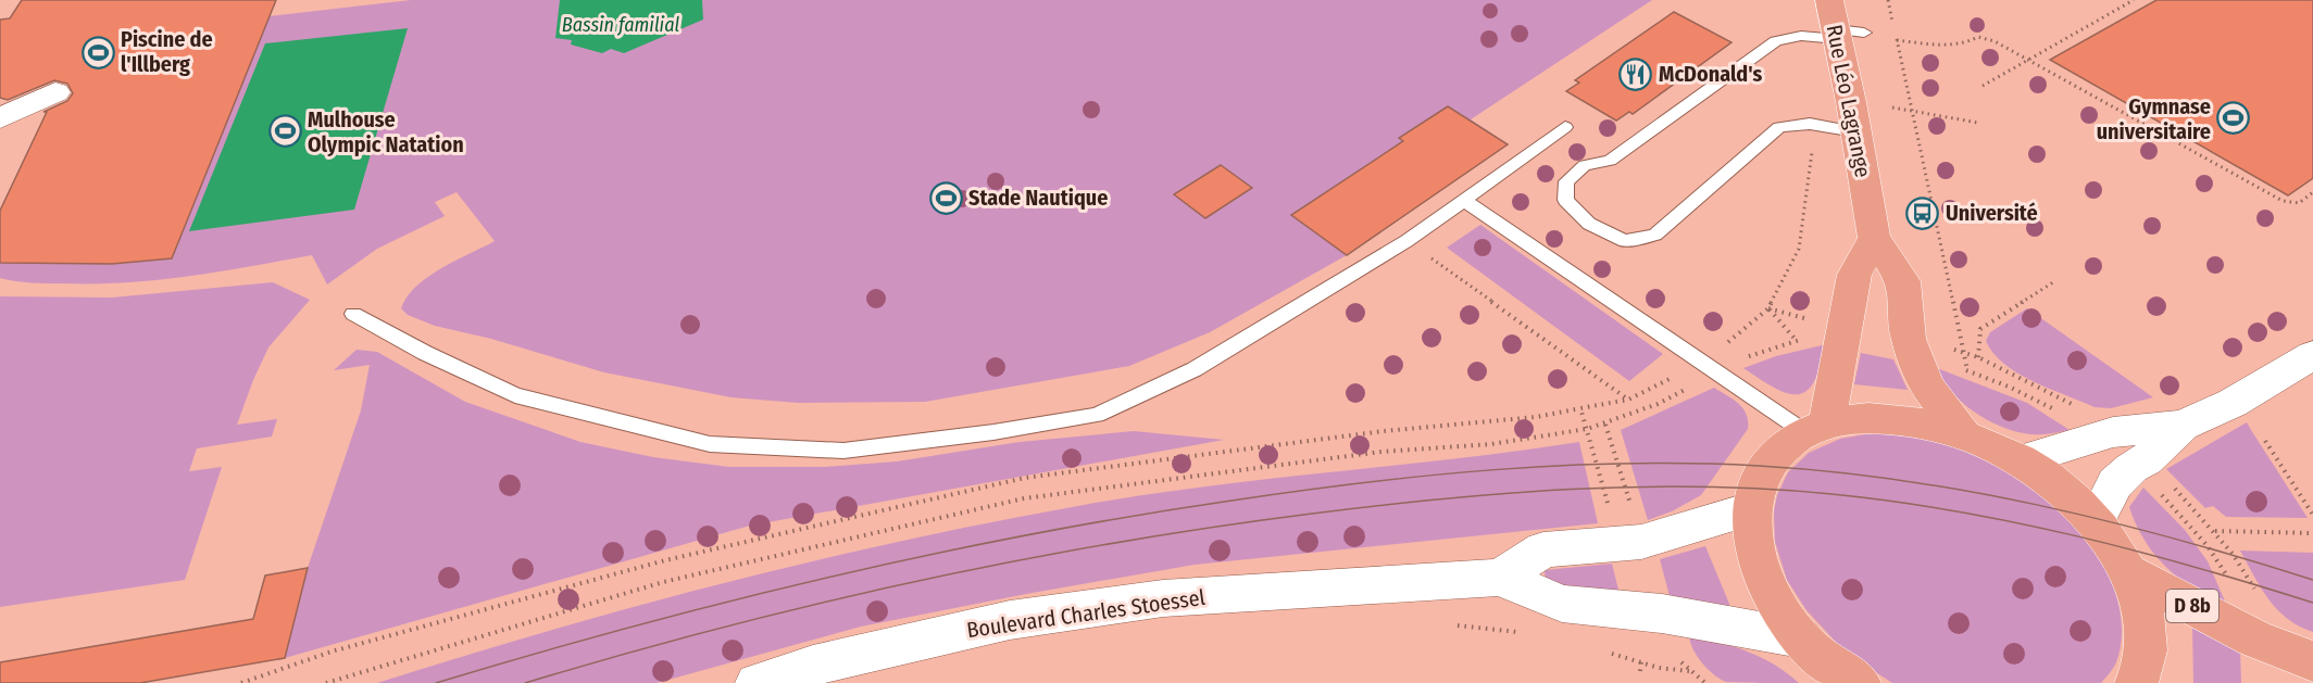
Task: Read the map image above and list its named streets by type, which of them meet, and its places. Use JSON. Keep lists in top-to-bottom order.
{
  "streets": {
    "main road": ["Rue Léo Lagrange", "D 8b", "Boulevard Charles Stoessel"]
  },
  "water": ["Bassin familial"],
  "places": {
    "sports": [
      "Piscine de l'Illberg",
      "Gymnase universitaire",
      "Mulhouse Olympic Natation",
      "Stade Nautique"
    ],
    "restaurant": ["McDonald's"],
    "bus stop": ["Université"]
  }
}
